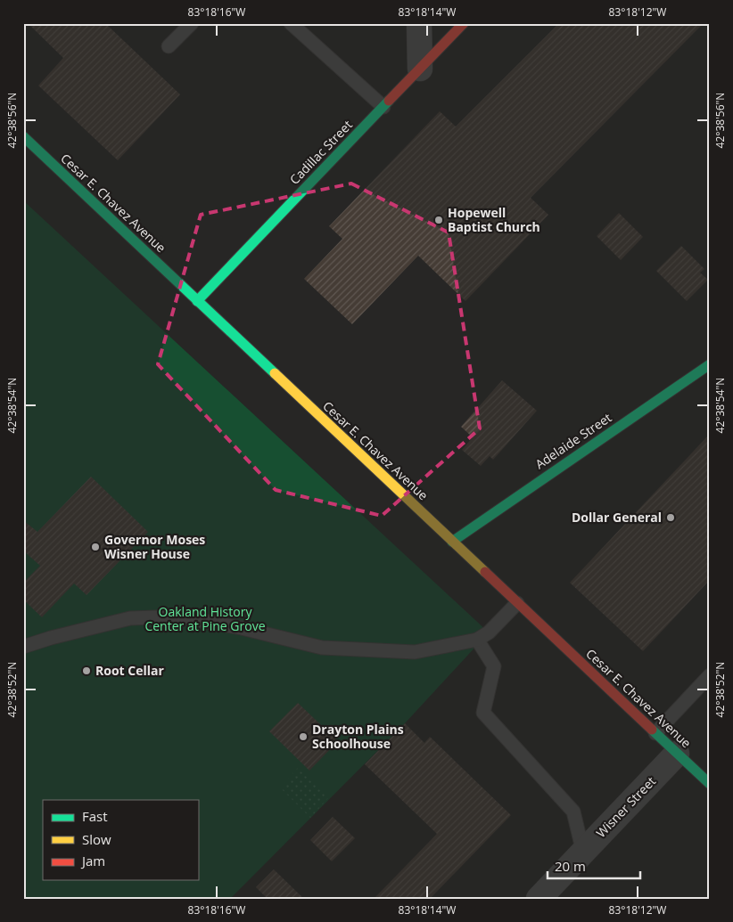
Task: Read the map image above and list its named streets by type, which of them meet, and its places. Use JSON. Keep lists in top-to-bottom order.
{
  "streets": {
    "main road": ["Cadillac Street", "Cesar E. Chavez Avenue", "Adelaide Street"],
    "street": ["Wisner Street"]
  },
  "crossings": [
    ["Cadillac Street", "Cesar E. Chavez Avenue"],
    ["Cesar E. Chavez Avenue", "Adelaide Street"],
    ["Cesar E. Chavez Avenue", "Wisner Street"]
  ],
  "parks": ["Oakland History Center at Pine Grove"],
  "places": [
    "Hopewell Baptist Church",
    "Dollar General",
    "Governor Moses Wisner House",
    "Root Cellar",
    "Drayton Plains Schoolhouse"
  ],
  "legend": ["Fast", "Slow", "Jam"],
  "scale_bar": "20 m",
  "coordinates": [
    "83°18'16\"W",
    "83°18'14\"W",
    "83°18'12\"W",
    "42°38'56\"N",
    "42°38'54\"N",
    "42°38'52\"N"
  ]
}
